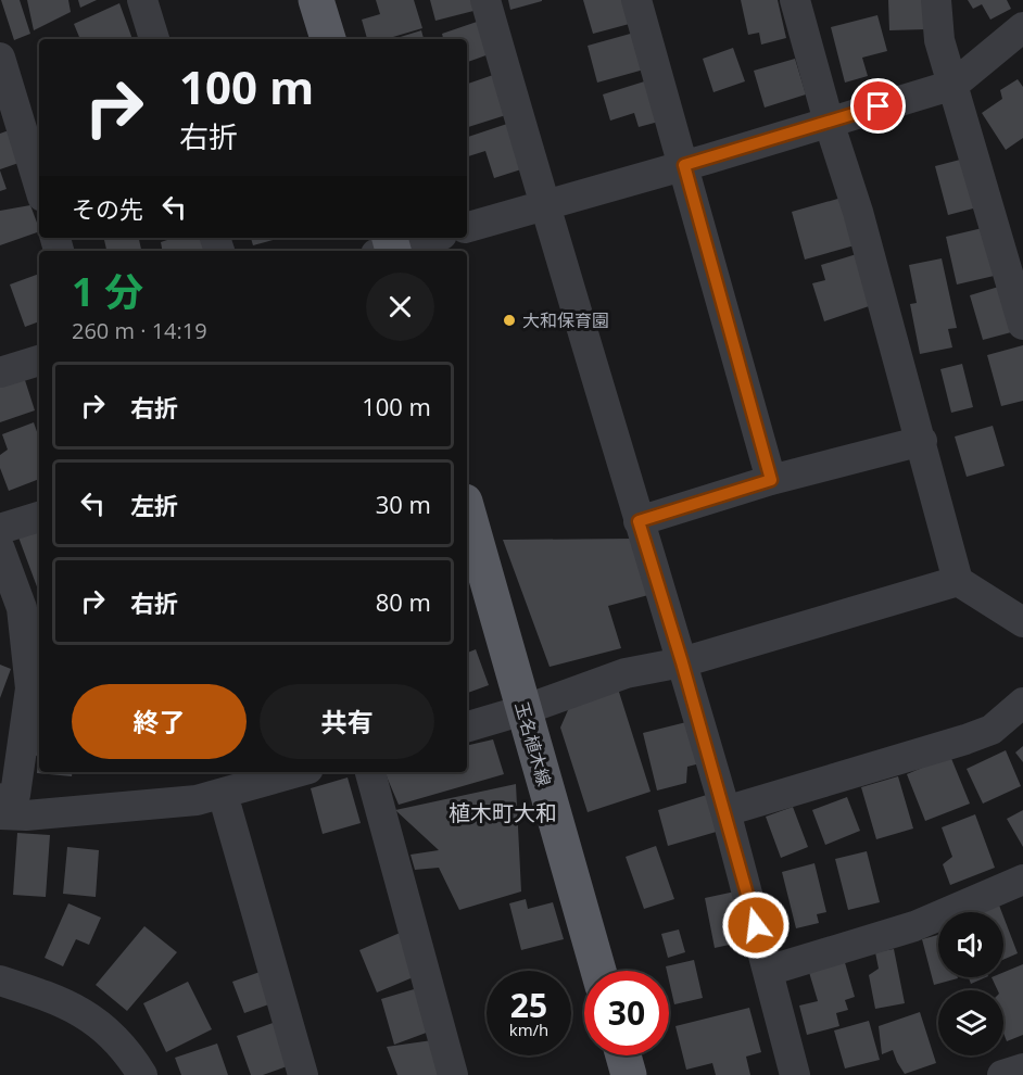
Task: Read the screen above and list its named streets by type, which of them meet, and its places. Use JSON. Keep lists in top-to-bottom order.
{
  "streets": {
    "main road": ["玉名植木線"]
  },
  "districts": ["植木町大和"],
  "places": ["大和保育園"],
  "page": {
    "turn": ["100 m", "右折"],
    "then": "その先",
    "heading": ["1 分", "260 m · 14:19"],
    "list": [
      {
        "name": "右折",
        "value": "100 m"
      },
      {
        "name": "左折",
        "value": "30 m"
      },
      {
        "name": "右折",
        "value": "80 m"
      }
    ],
    "buttons": ["終了", "共有"],
    "speed": "25 km/h",
    "limit": "30"
  }
}
